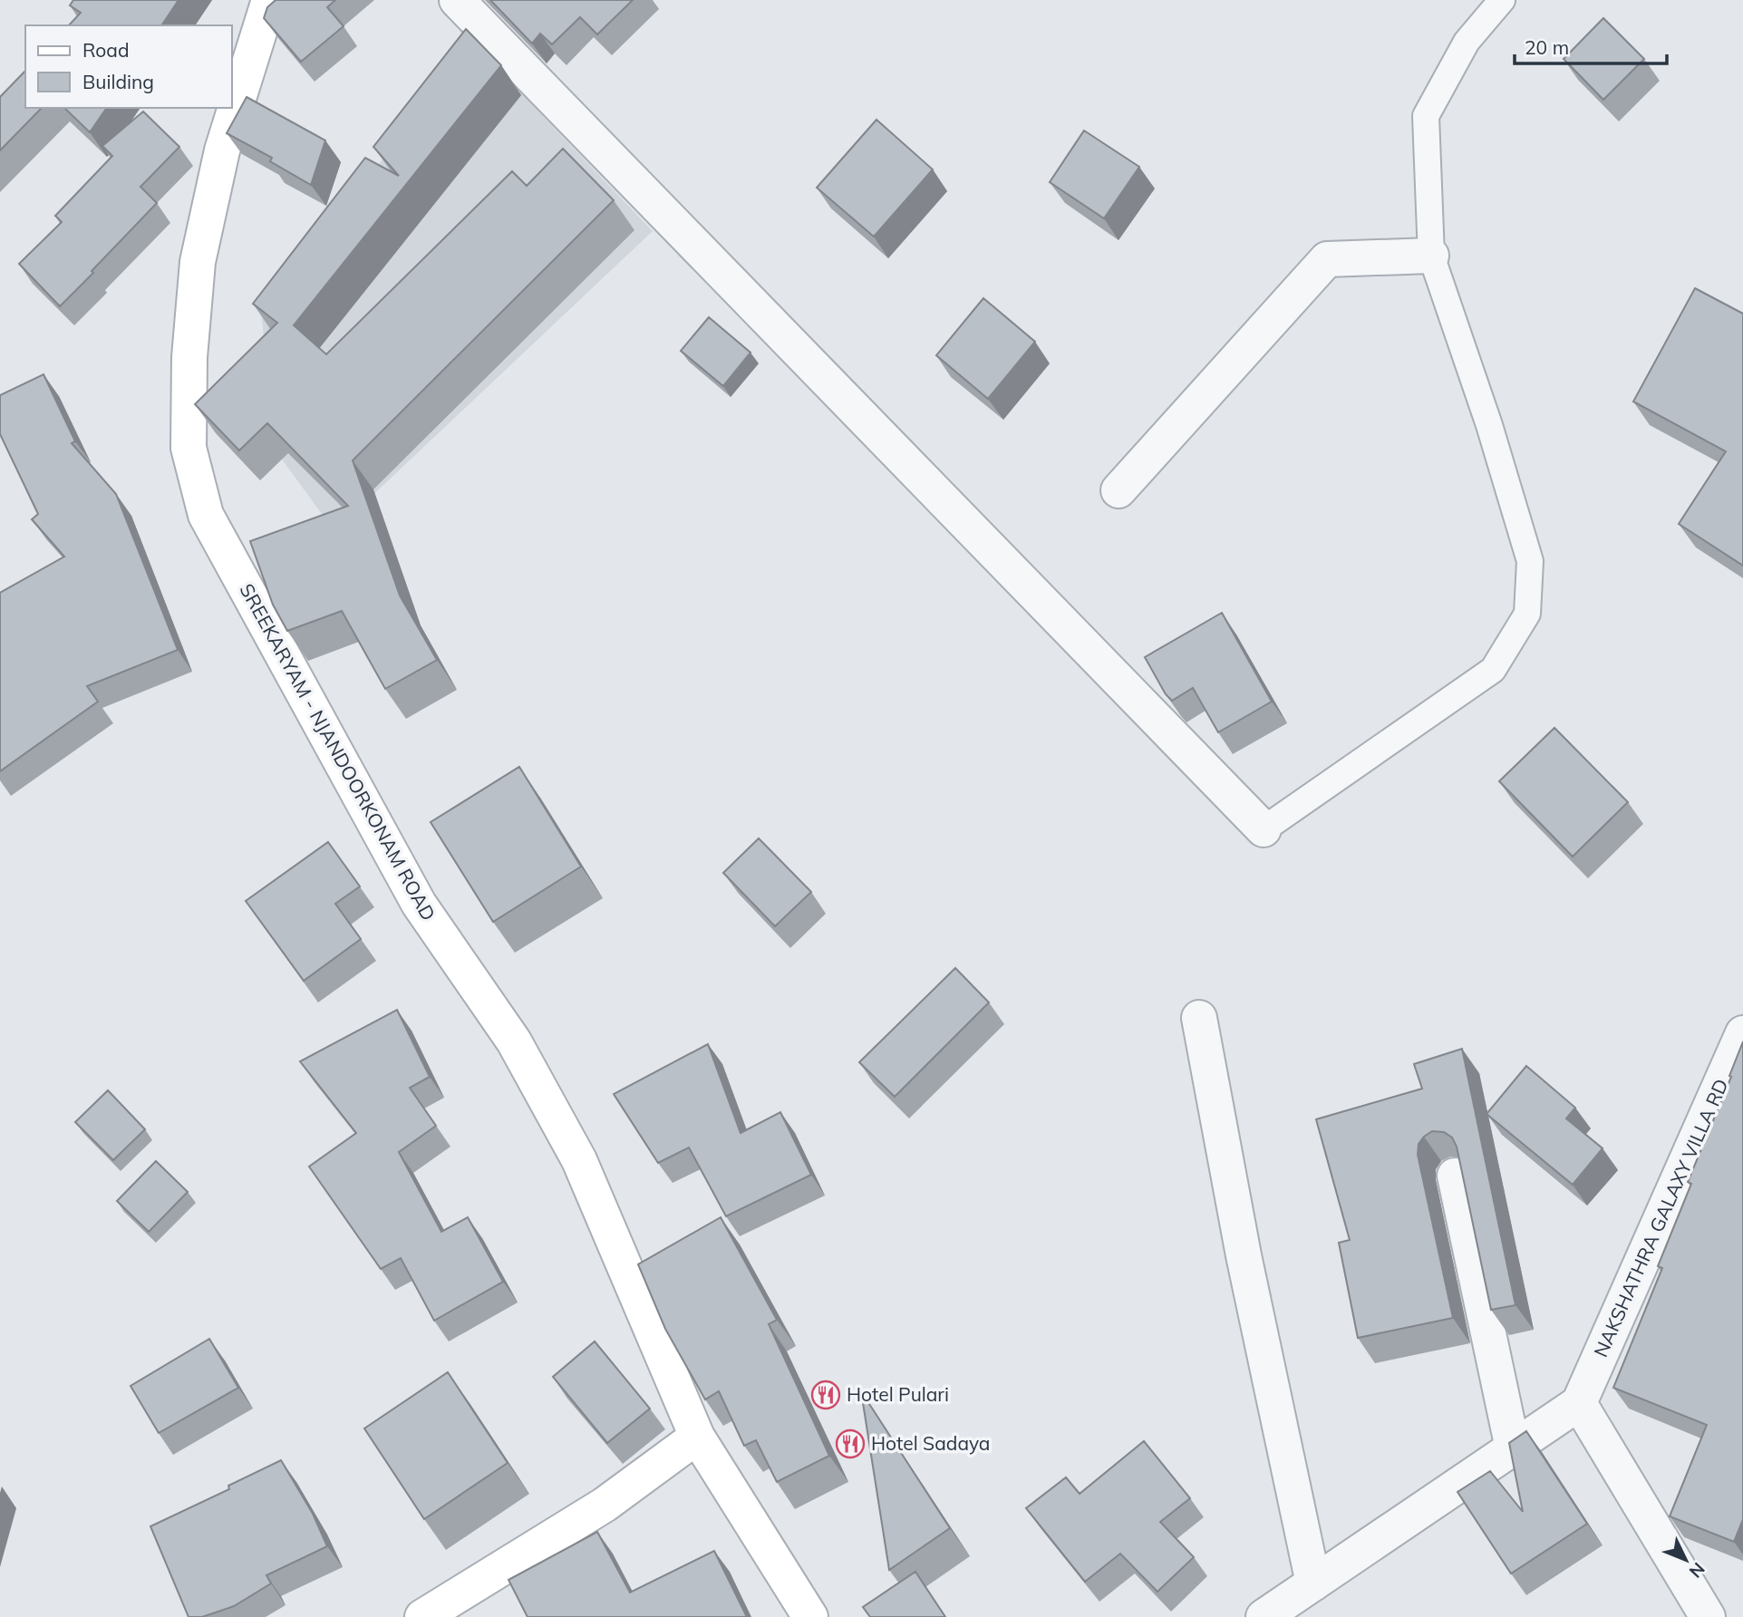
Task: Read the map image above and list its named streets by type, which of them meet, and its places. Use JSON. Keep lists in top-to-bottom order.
{
  "streets": {
    "main road": ["SREEKARYAM - NJANDOORKONAM ROAD"],
    "street": ["NAKSHATHRA GALAXY VILLA RD"]
  },
  "places": {
    "restaurant": ["Hotel Pulari", "Hotel Sadaya"]
  },
  "legend": ["Road", "Building"],
  "scale_bar": "20 m",
  "north": "bottom right"
}
